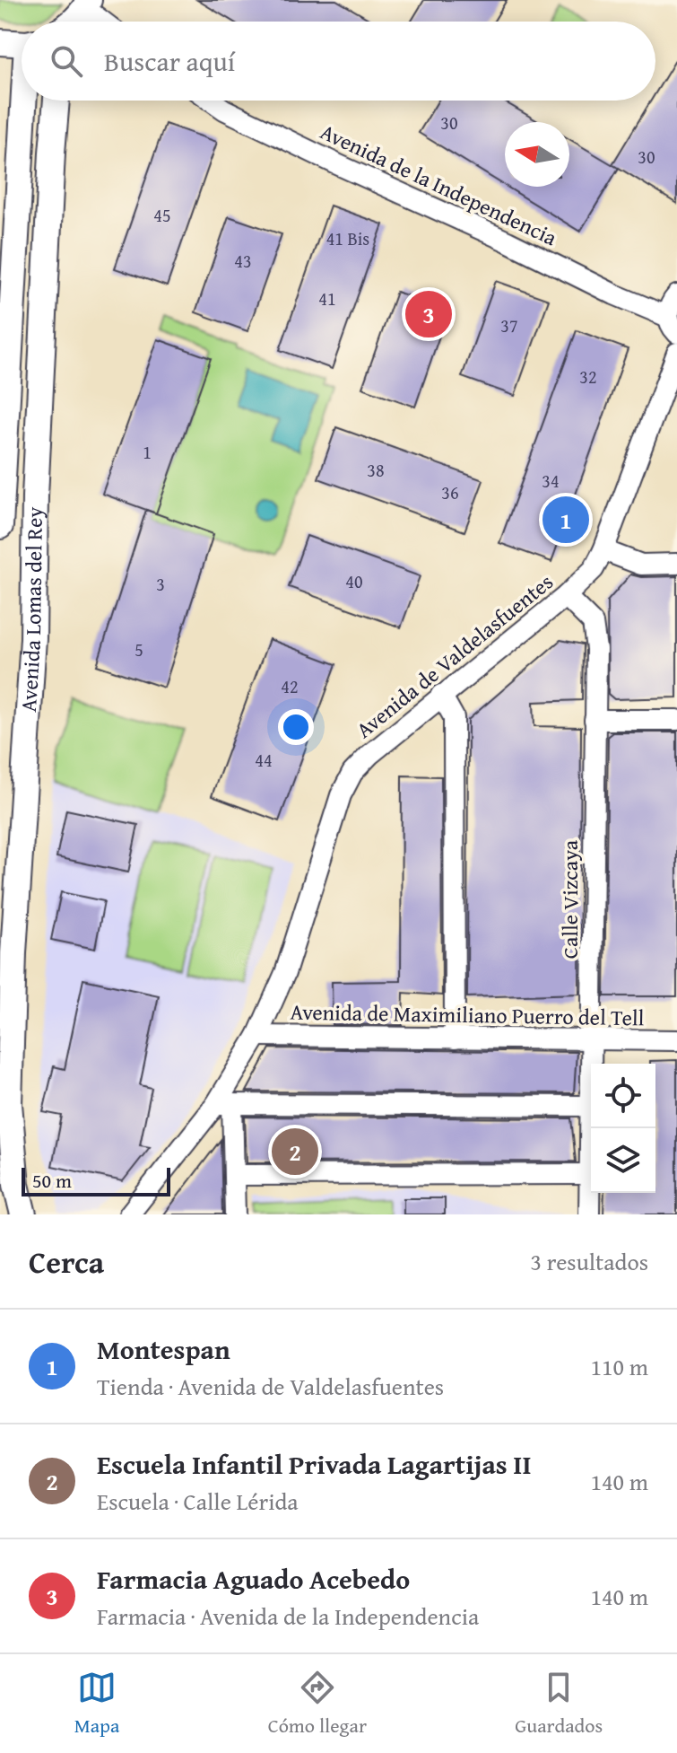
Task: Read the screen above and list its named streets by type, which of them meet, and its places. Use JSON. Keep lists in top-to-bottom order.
{
  "streets": {
    "main road": ["Avenida Lomas del Rey"],
    "street": [
      "Avenida de la Independencia",
      "Avenida de Valdelasfuentes",
      "Calle Vizcaya",
      "Avenida de Maximiliano Puerro del Tell"
    ]
  },
  "crossings": [
    ["Avenida de Valdelasfuentes", "Calle Vizcaya"],
    ["Avenida de Valdelasfuentes", "Avenida de Maximiliano Puerro del Tell"],
    ["Calle Vizcaya", "Avenida de Maximiliano Puerro del Tell"]
  ],
  "house_numbers": [
    "30",
    "30",
    "45",
    "41 Bis",
    "43",
    "41",
    "37",
    "32",
    "1",
    "38",
    "34",
    "36",
    "40",
    "3",
    "5",
    "42",
    "44"
  ],
  "scale_bar": "50 m",
  "north": "left",
  "page": {
    "search": "Buscar aquí",
    "pins": ["3", "1", "2"],
    "scale": "50 m",
    "heading": ["Cerca", "3 resultados"],
    "list": [
      {
        "mark": "1",
        "name": "Montespan",
        "note": "Tienda · Avenida de Valdelasfuentes",
        "value": "110 m"
      },
      {
        "mark": "2",
        "name": "Escuela Infantil Privada Lagartijas II",
        "note": "Escuela · Calle Lérida",
        "value": "140 m"
      },
      {
        "mark": "3",
        "name": "Farmacia Aguado Acebedo",
        "note": "Farmacia · Avenida de la Independencia",
        "value": "140 m"
      }
    ],
    "nav": ["Mapa", "Cómo llegar", "Guardados"]
  }
}
